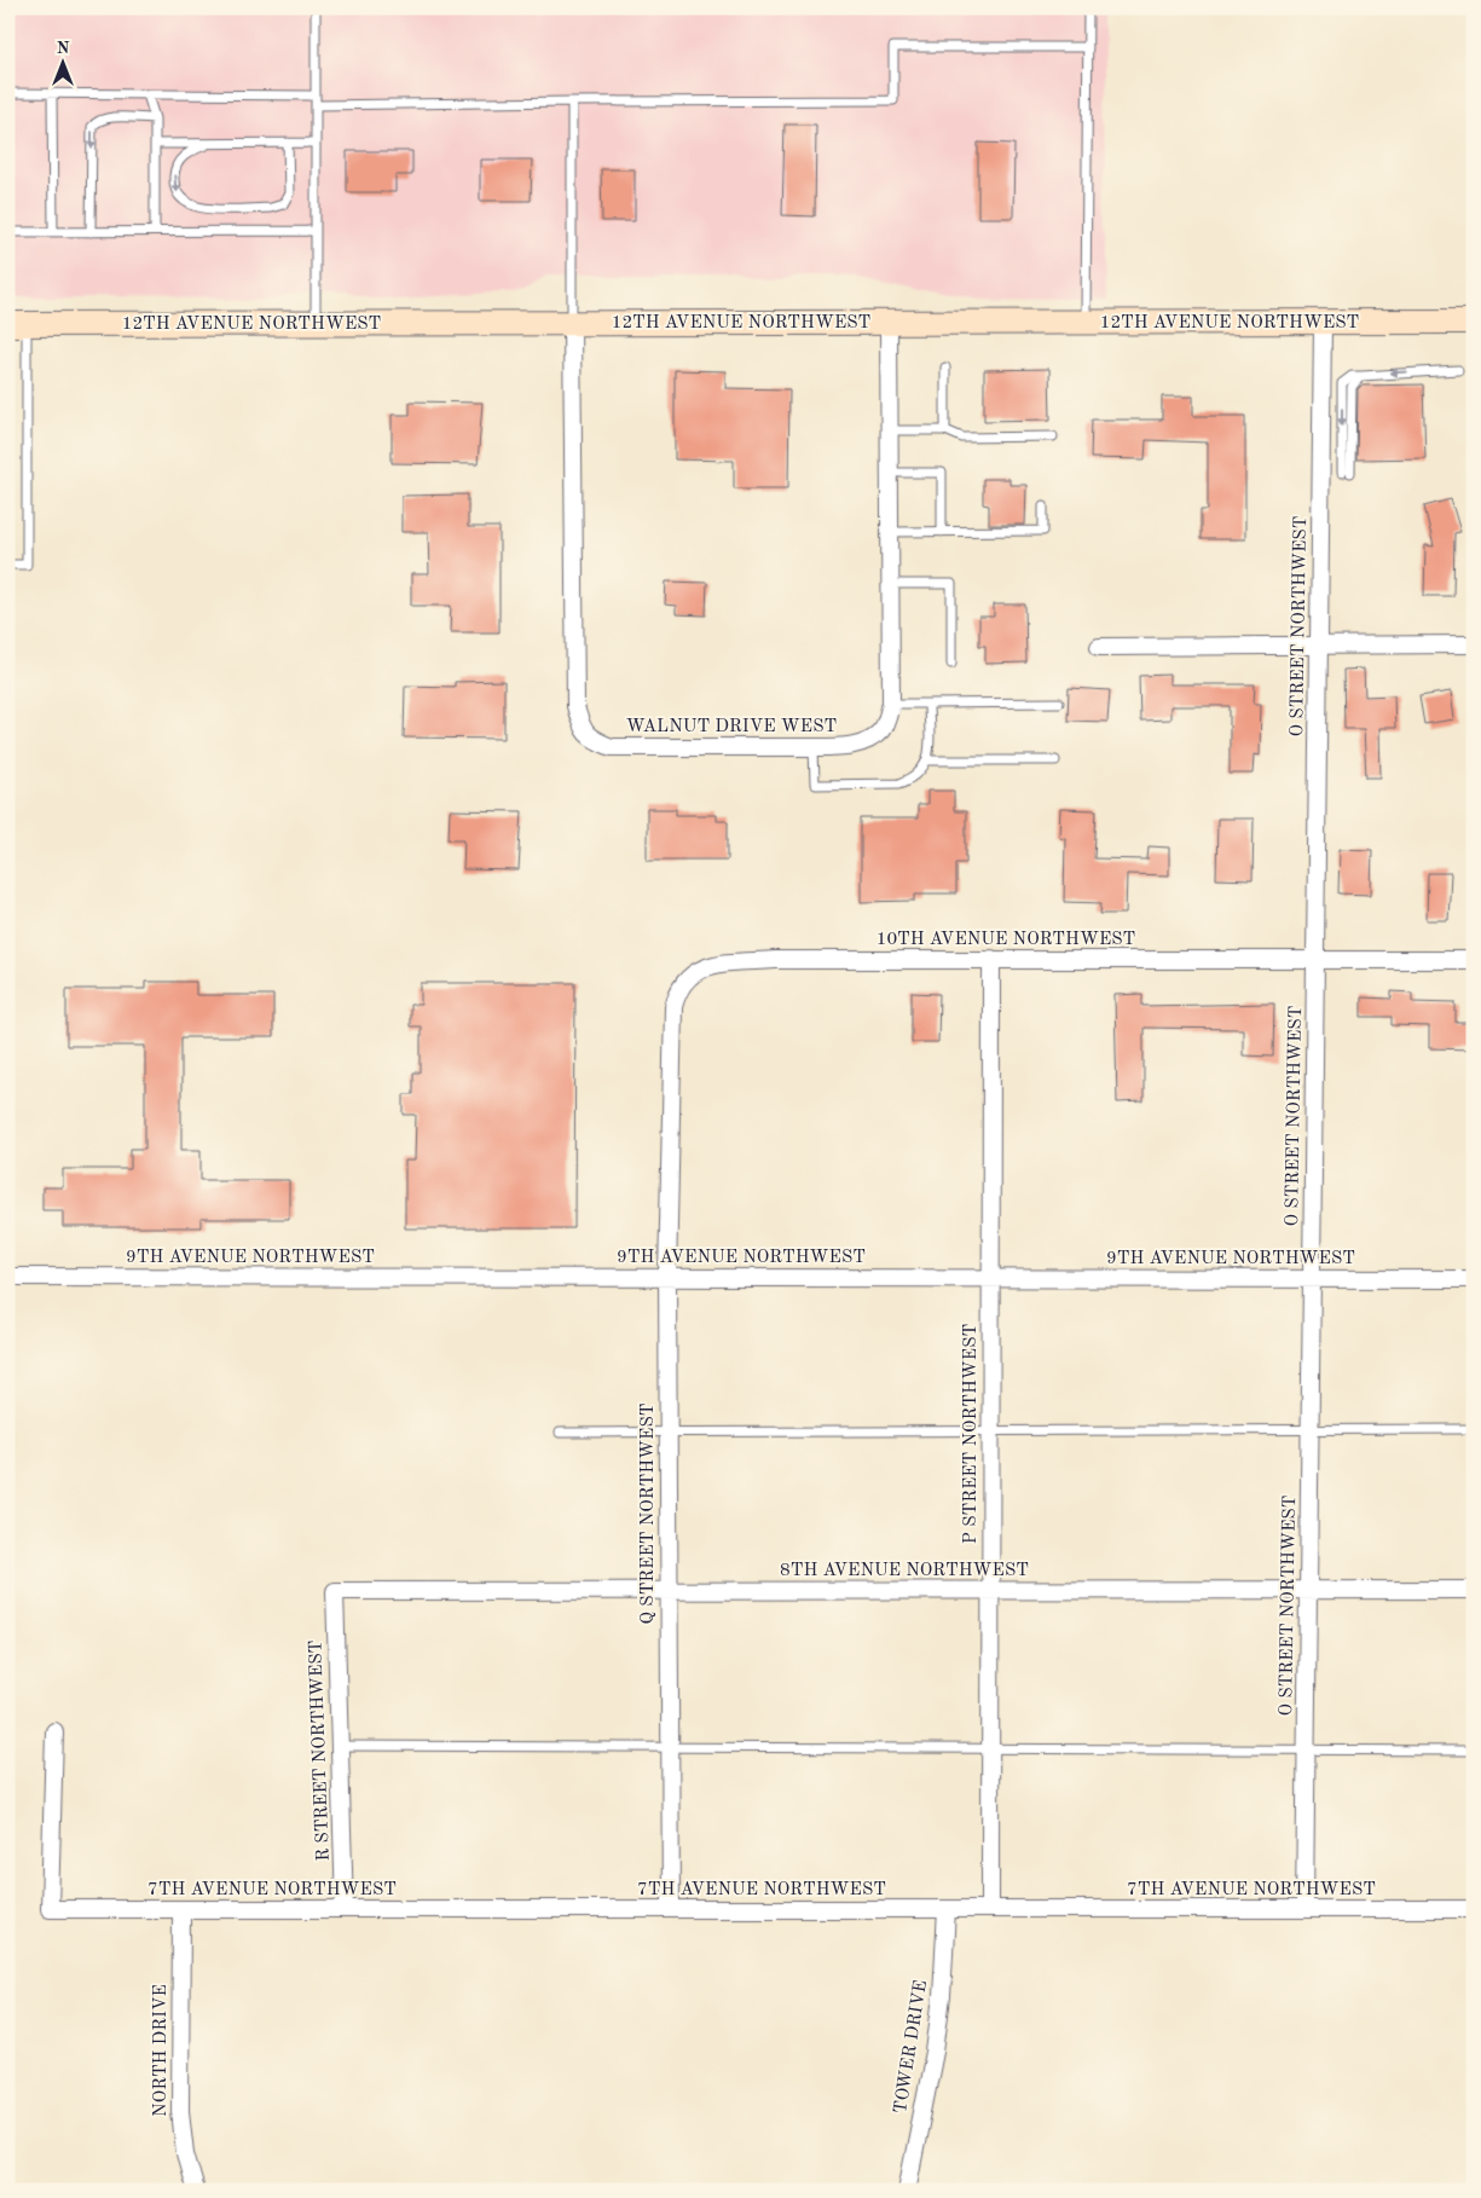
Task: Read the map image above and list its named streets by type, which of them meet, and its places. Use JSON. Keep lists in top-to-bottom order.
{
  "streets": {
    "main road": ["12TH AVENUE NORTHWEST"],
    "street": [
      "O STREET NORTHWEST",
      "WALNUT DRIVE WEST",
      "10TH AVENUE NORTHWEST",
      "9TH AVENUE NORTHWEST",
      "P STREET NORTHWEST",
      "Q STREET NORTHWEST",
      "8TH AVENUE NORTHWEST",
      "R STREET NORTHWEST",
      "7TH AVENUE NORTHWEST",
      "TOWER DRIVE",
      "NORTH DRIVE"
    ]
  },
  "crossings": [
    ["12TH AVENUE NORTHWEST", "O STREET NORTHWEST"],
    ["12TH AVENUE NORTHWEST", "WALNUT DRIVE WEST"],
    ["O STREET NORTHWEST", "10TH AVENUE NORTHWEST"],
    ["O STREET NORTHWEST", "9TH AVENUE NORTHWEST"],
    ["O STREET NORTHWEST", "8TH AVENUE NORTHWEST"],
    ["O STREET NORTHWEST", "7TH AVENUE NORTHWEST"],
    ["10TH AVENUE NORTHWEST", "P STREET NORTHWEST"],
    ["10TH AVENUE NORTHWEST", "Q STREET NORTHWEST"],
    ["9TH AVENUE NORTHWEST", "P STREET NORTHWEST"],
    ["9TH AVENUE NORTHWEST", "Q STREET NORTHWEST"],
    ["P STREET NORTHWEST", "8TH AVENUE NORTHWEST"],
    ["P STREET NORTHWEST", "7TH AVENUE NORTHWEST"],
    ["Q STREET NORTHWEST", "8TH AVENUE NORTHWEST"],
    ["Q STREET NORTHWEST", "7TH AVENUE NORTHWEST"],
    ["8TH AVENUE NORTHWEST", "R STREET NORTHWEST"],
    ["R STREET NORTHWEST", "7TH AVENUE NORTHWEST"],
    ["7TH AVENUE NORTHWEST", "TOWER DRIVE"],
    ["7TH AVENUE NORTHWEST", "NORTH DRIVE"]
  ],
  "north": "top"
}
